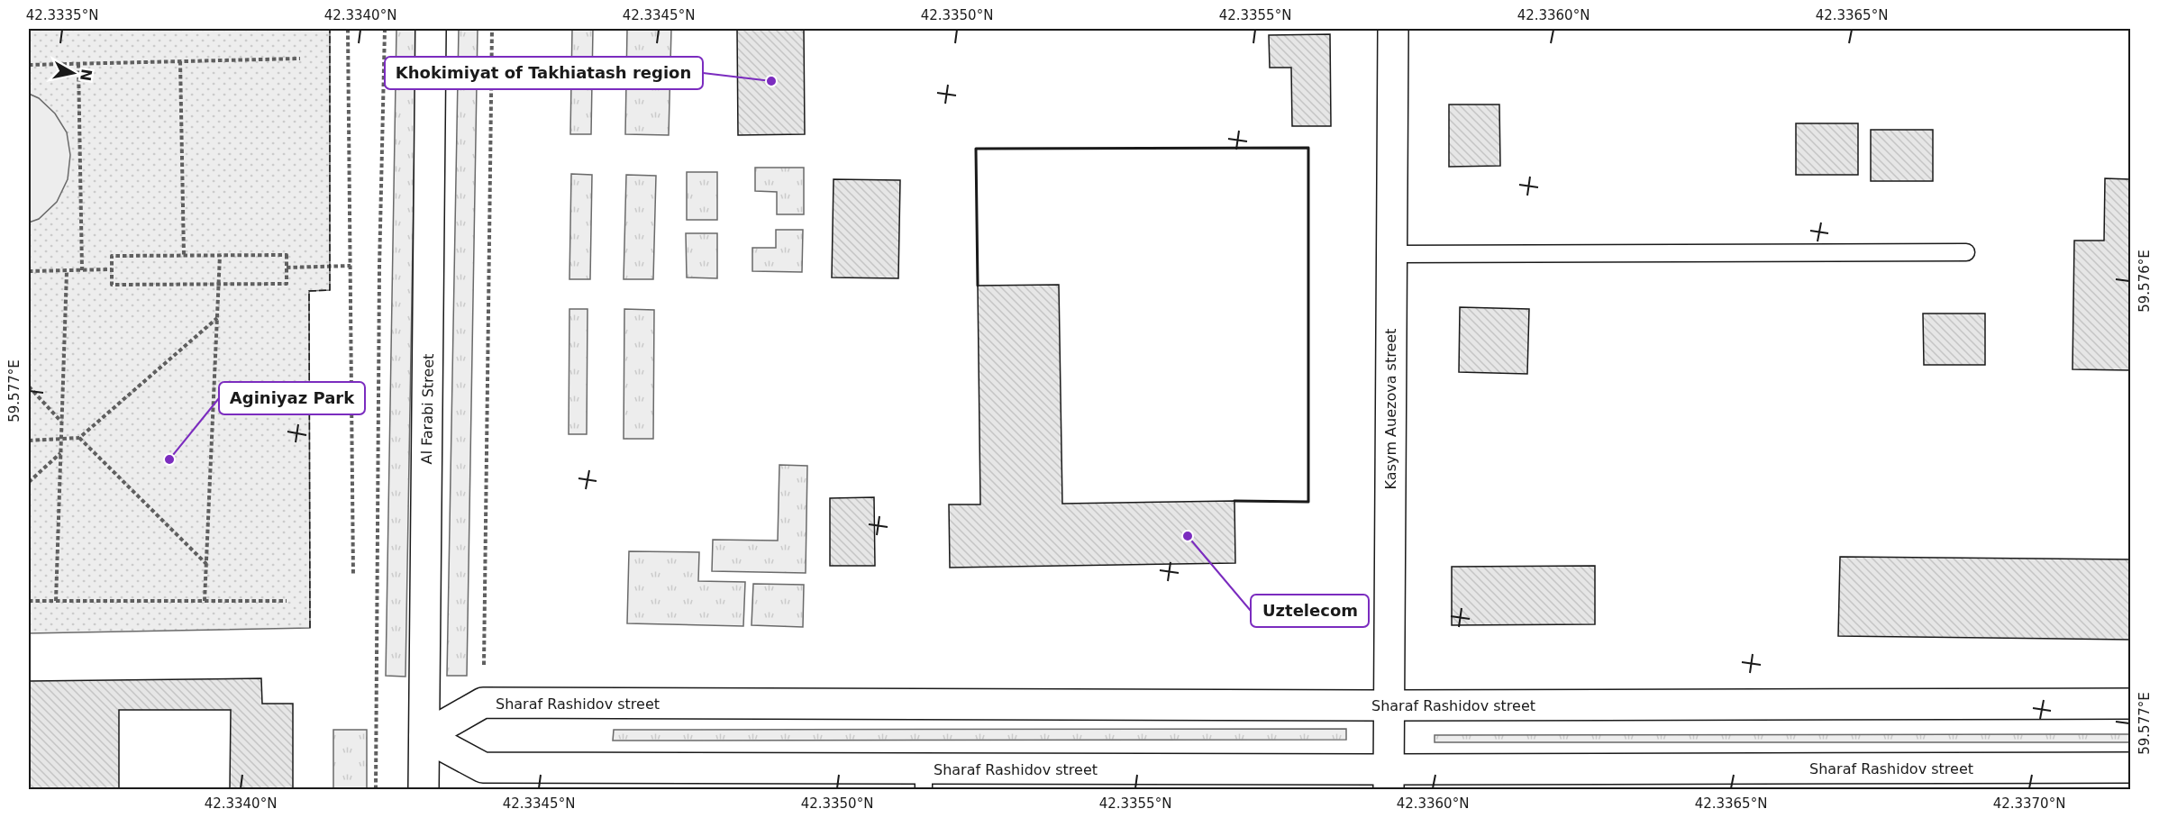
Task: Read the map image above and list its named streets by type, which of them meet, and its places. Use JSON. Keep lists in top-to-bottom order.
{
  "streets": {
    "street": ["Al Farabi Street", "Kasym Auezova street", "Sharaf Rashidov street"]
  },
  "crossings": [
    ["Al Farabi Street", "Sharaf Rashidov street"],
    ["Kasym Auezova street", "Sharaf Rashidov street"]
  ],
  "places": ["Khokimiyat of Takhiatash region", "Aginiyaz Park", "Uztelecom"],
  "north": "right",
  "coordinates": [
    "42.3335°N",
    "42.3340°N",
    "42.3345°N",
    "42.3350°N",
    "42.3355°N",
    "42.3360°N",
    "42.3365°N",
    "59.576°E",
    "59.577°E",
    "42.3370°N"
  ]
}
